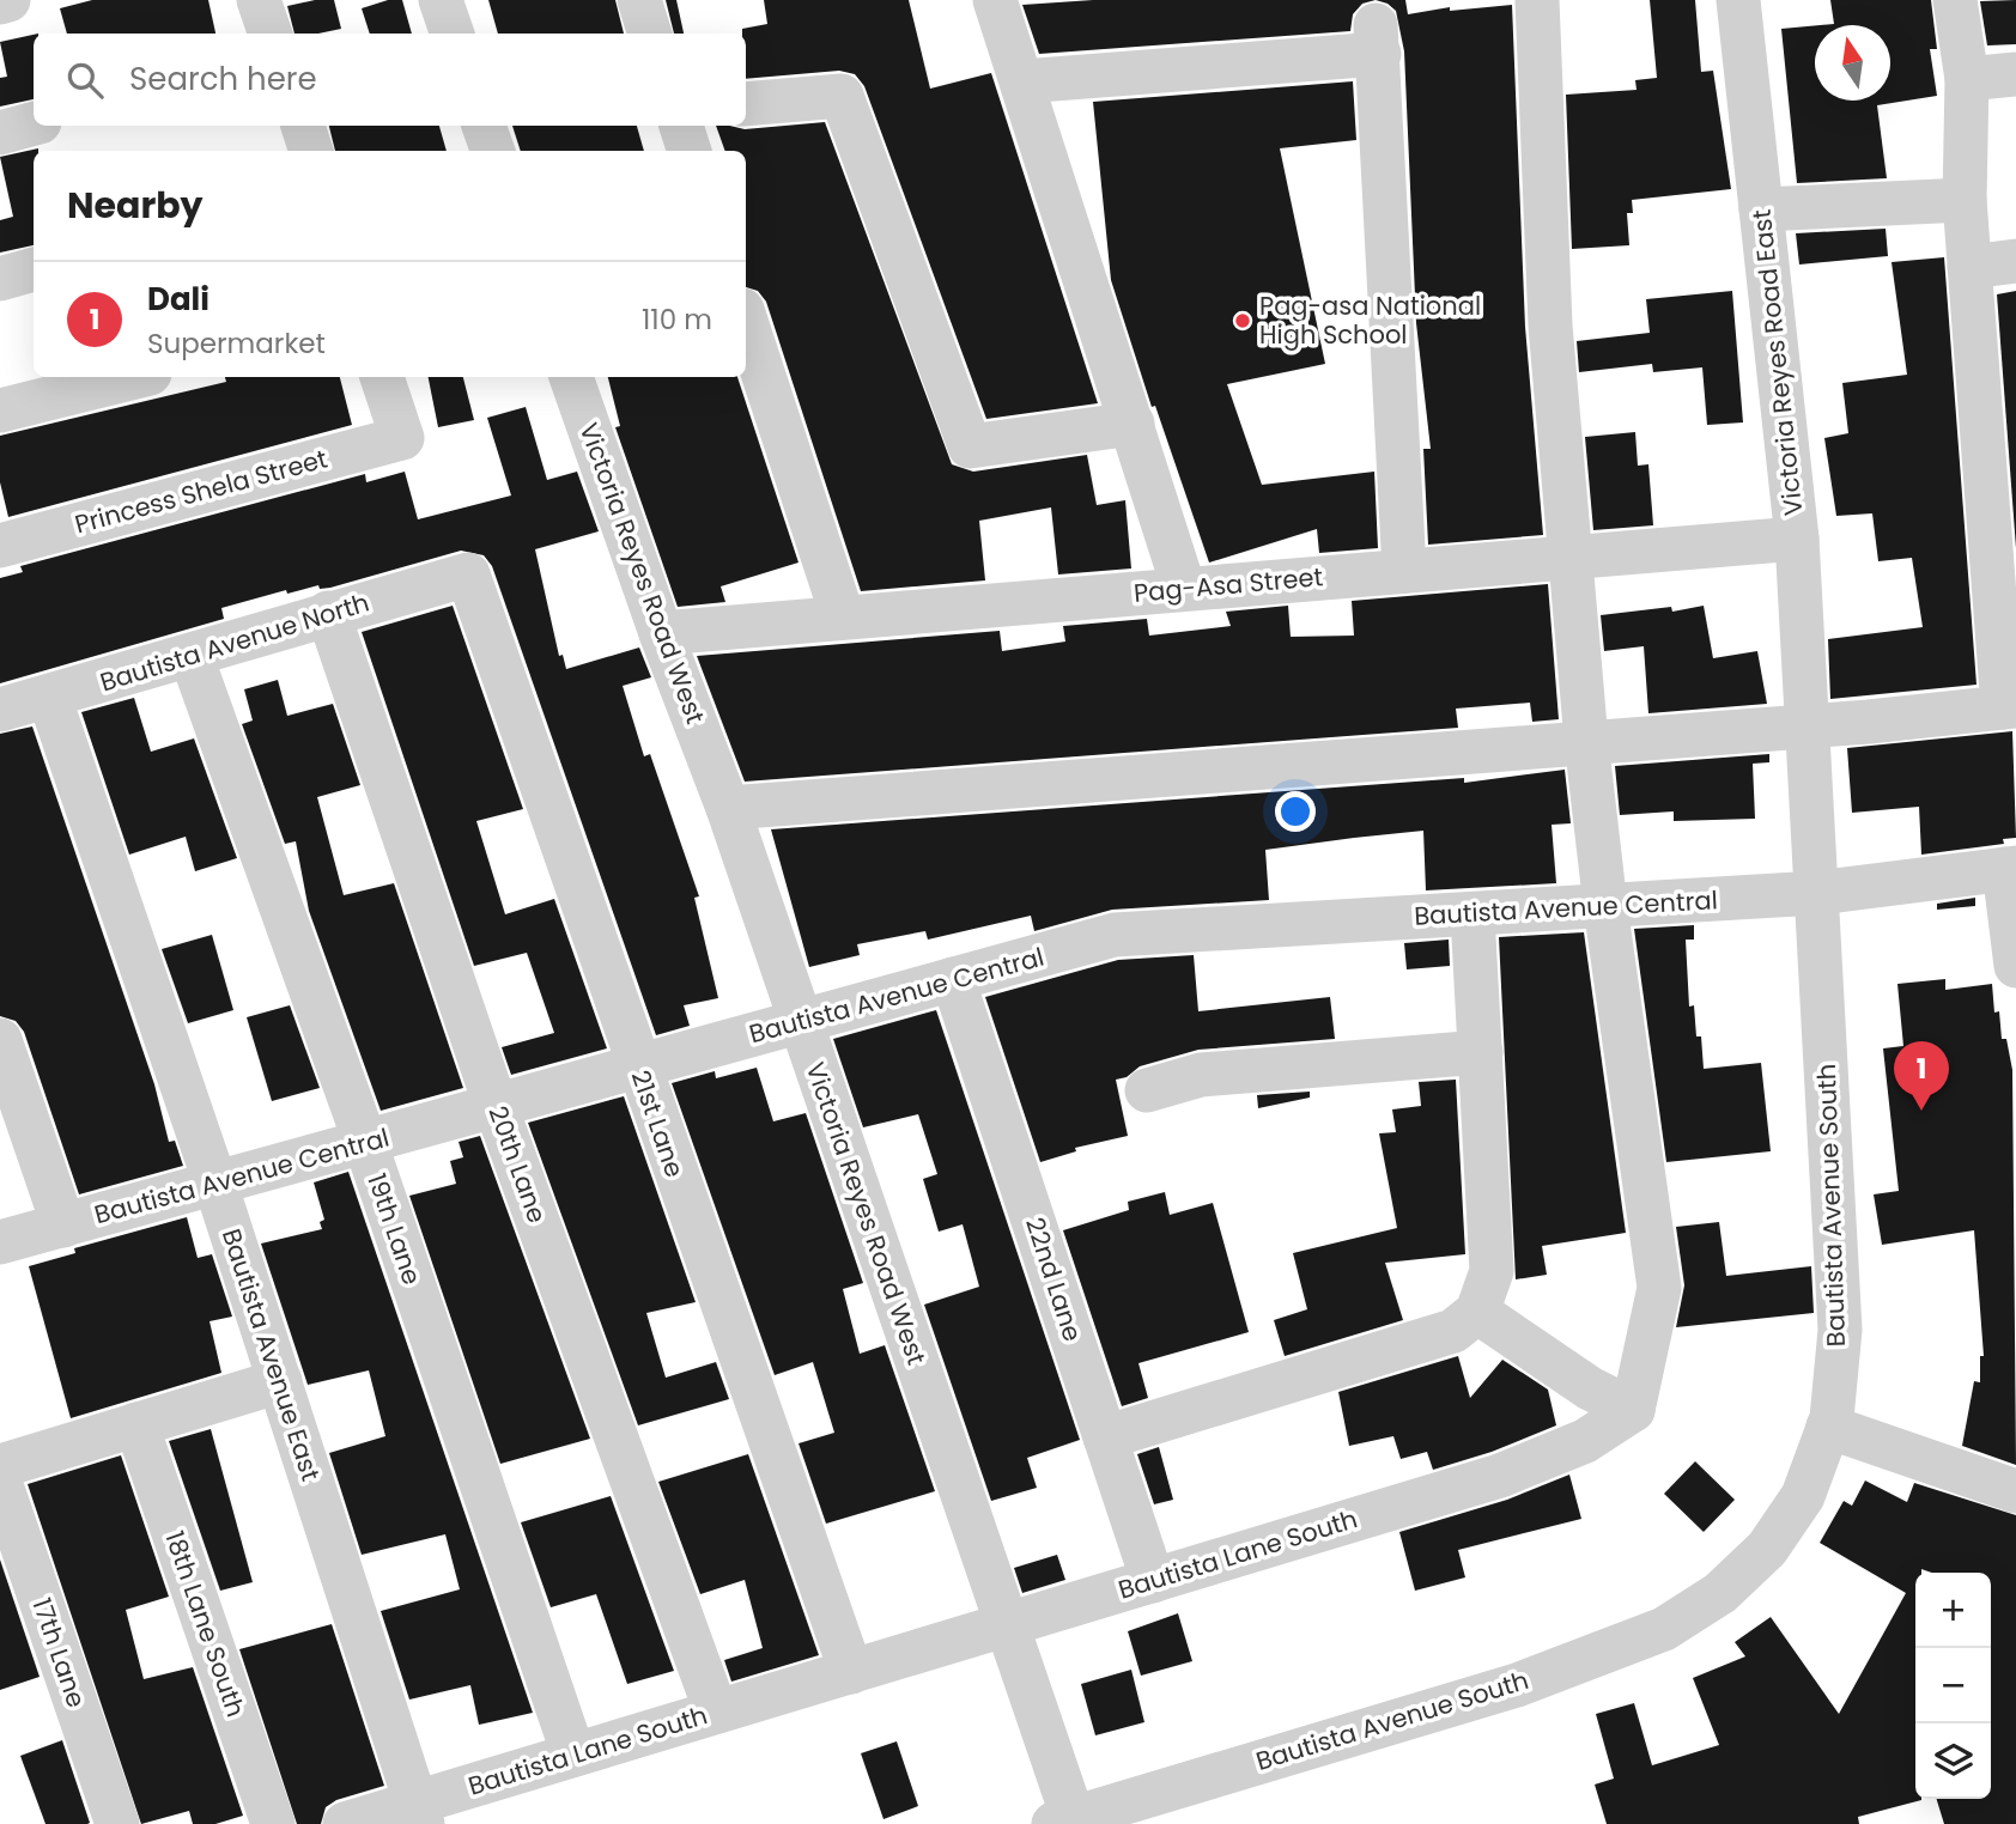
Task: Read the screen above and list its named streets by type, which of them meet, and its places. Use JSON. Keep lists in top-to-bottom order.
{
  "streets": {
    "street": [
      "Victoria Reyes Road East",
      "Princess Shela Street",
      "Victoria Reyes Road West",
      "Pag-Asa Street",
      "Bautista Avenue North",
      "Bautista Avenue Central",
      "21st Lane",
      "20th Lane",
      "Bautista Avenue South",
      "19th Lane",
      "22nd Lane",
      "Bautista Avenue East",
      "Bautista Lane South",
      "18th Lane South",
      "17th Lane"
    ]
  },
  "crossings": [
    ["Victoria Reyes Road East", "Pag-Asa Street"],
    ["Victoria Reyes Road East", "Bautista Avenue South"],
    ["Victoria Reyes Road West", "Pag-Asa Street"],
    ["Victoria Reyes Road West", "Bautista Avenue Central"],
    ["Victoria Reyes Road West", "Bautista Avenue South"],
    ["Victoria Reyes Road West", "Bautista Lane South"],
    ["Bautista Avenue North", "21st Lane"],
    ["Bautista Avenue North", "20th Lane"],
    ["Bautista Avenue North", "19th Lane"],
    ["Bautista Avenue North", "Bautista Avenue East"],
    ["Bautista Avenue Central", "21st Lane"],
    ["Bautista Avenue Central", "20th Lane"],
    ["Bautista Avenue Central", "Bautista Avenue South"],
    ["Bautista Avenue Central", "19th Lane"],
    ["Bautista Avenue Central", "22nd Lane"],
    ["Bautista Avenue Central", "Bautista Avenue East"],
    ["21st Lane", "Bautista Lane South"],
    ["20th Lane", "Bautista Lane South"],
    ["19th Lane", "Bautista Lane South"],
    ["22nd Lane", "Bautista Lane South"],
    ["Bautista Avenue East", "Bautista Lane South"]
  ],
  "places": ["Pag-asa National High School"],
  "north": "top",
  "page": {
    "search": "Search here",
    "heading": "Nearby",
    "list": [
      {
        "mark": "1",
        "name": "Dali",
        "note": "Supermarket",
        "value": "110 m"
      }
    ],
    "pins": "1",
    "map_buttons": ["+", "−"]
  }
}
